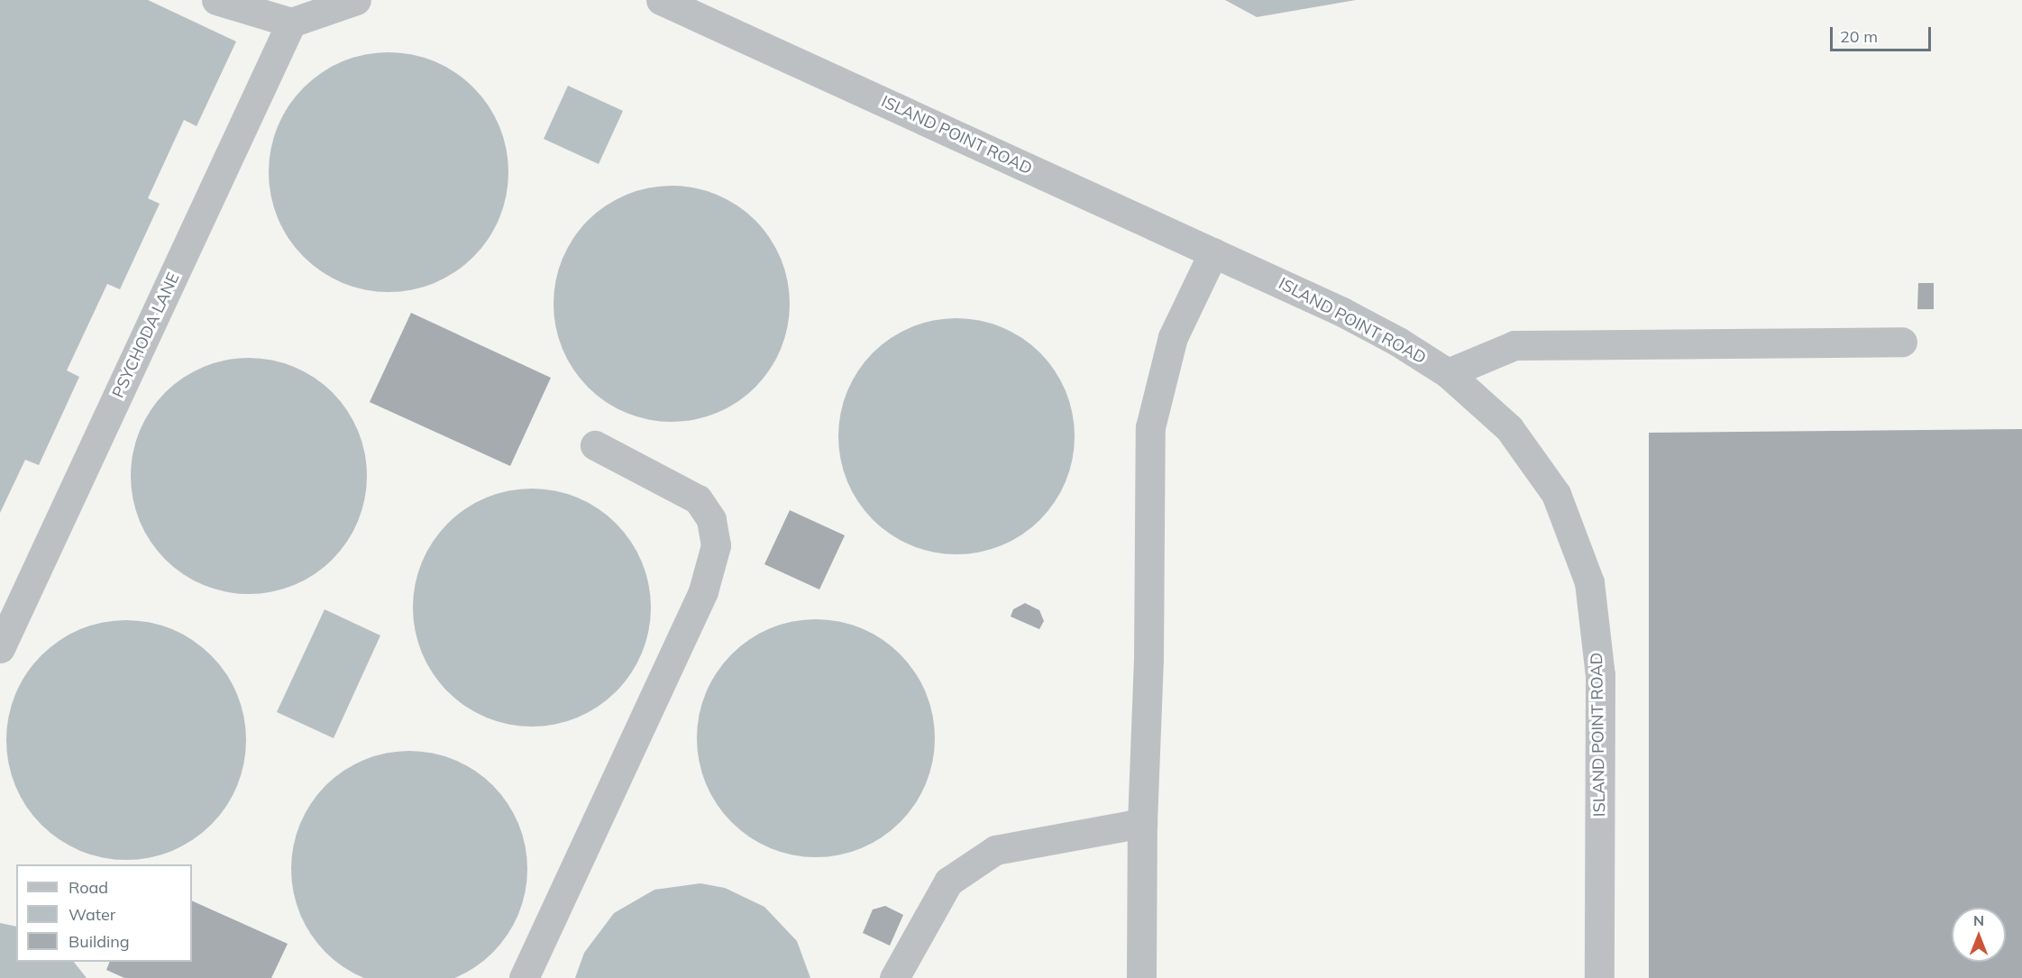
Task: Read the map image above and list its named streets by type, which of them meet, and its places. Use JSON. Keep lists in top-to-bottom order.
{
  "streets": {
    "street": ["ISLAND POINT ROAD", "PSYCHODA LANE"]
  },
  "legend": ["Road", "Water", "Building"],
  "scale_bar": "20 m",
  "north": "top"
}
